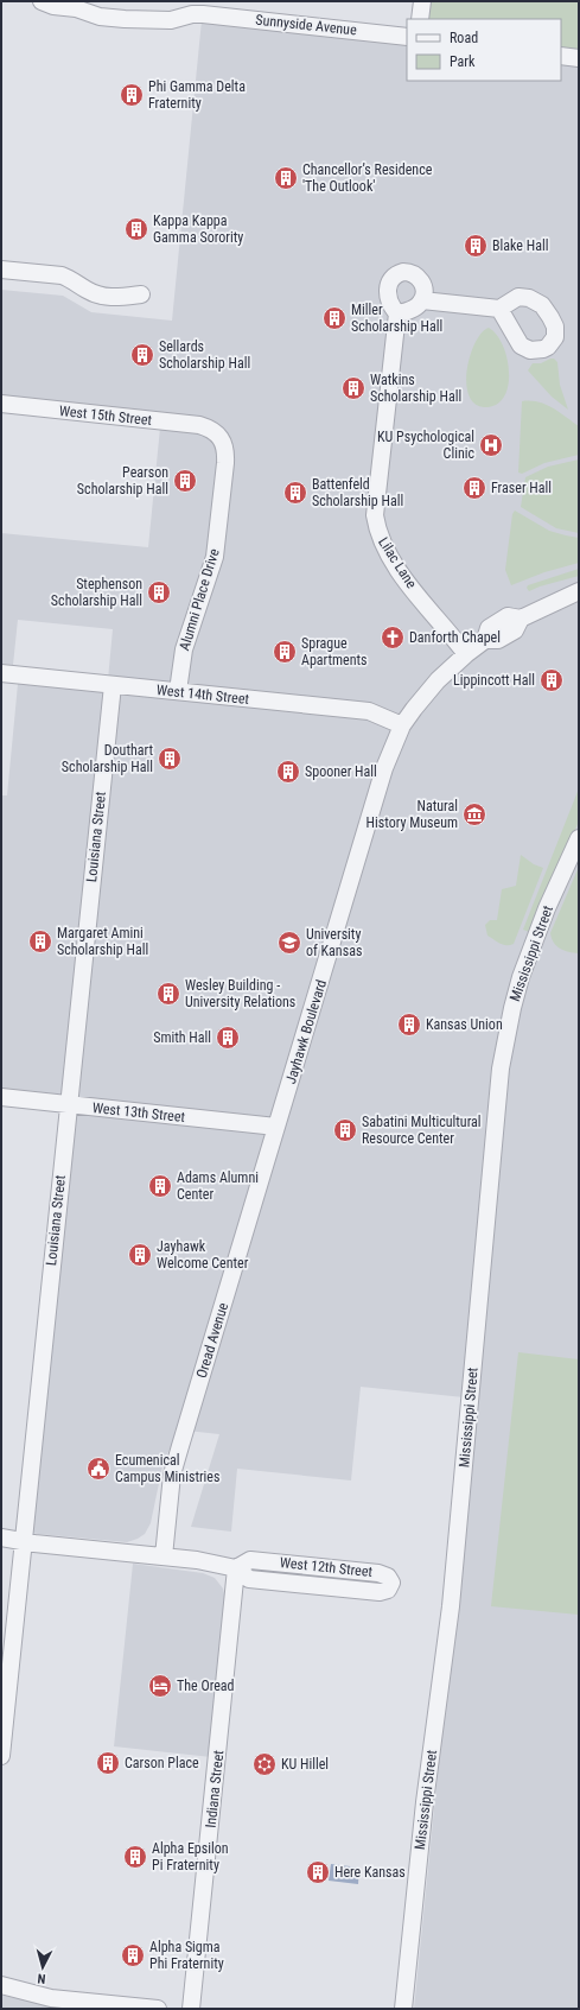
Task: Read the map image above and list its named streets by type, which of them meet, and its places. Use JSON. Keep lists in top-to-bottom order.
{
  "streets": {
    "street": [
      "Sunnyside Avenue",
      "West 15th Street",
      "Lilac Lane",
      "Alumni Place Drive",
      "West 14th Street",
      "Louisiana Street",
      "Mississippi Street",
      "Jayhawk Boulevard",
      "West 13th Street",
      "Oread Avenue",
      "West 12th Street",
      "Indiana Street"
    ]
  },
  "crossings": [
    ["West 15th Street", "Alumni Place Drive"],
    ["Lilac Lane", "Jayhawk Boulevard"],
    ["Alumni Place Drive", "West 14th Street"],
    ["West 14th Street", "Louisiana Street"],
    ["West 14th Street", "Jayhawk Boulevard"],
    ["Louisiana Street", "West 13th Street"],
    ["Louisiana Street", "West 12th Street"],
    ["Jayhawk Boulevard", "West 13th Street"],
    ["Jayhawk Boulevard", "Oread Avenue"],
    ["West 13th Street", "Oread Avenue"],
    ["Oread Avenue", "West 12th Street"],
    ["West 12th Street", "Indiana Street"]
  ],
  "places": {
    "building": [
      "Phi Gamma Delta Fraternity",
      "Chancellor’s Residence 'The Outlook'",
      "Kappa Kappa Gamma Sorority",
      "Blake Hall",
      "Miller Scholarship Hall",
      "Sellards Scholarship Hall",
      "Watkins Scholarship Hall",
      "Pearson Scholarship Hall",
      "Fraser Hall",
      "Battenfeld Scholarship Hall",
      "Stephenson Scholarship Hall",
      "Sprague Apartments",
      "Lippincott Hall",
      "Douthart Scholarship Hall",
      "Spooner Hall",
      "Margaret Amini Scholarship Hall",
      "Wesley Building - University Relations",
      "Kansas Union",
      "Smith Hall",
      "Sabatini Multicultural Resource Center",
      "Adams Alumni Center",
      "Jayhawk Welcome Center",
      "Carson Place",
      "Alpha Epsilon Pi Fraternity",
      "Here Kansas",
      "Alpha Sigma Phi Fraternity"
    ],
    "hospital": ["KU Psychological Clinic"],
    "church": ["Danforth Chapel"],
    "museum": ["Natural History Museum"],
    "school or university": ["University of Kansas"],
    "public building": ["Ecumenical Campus Ministries"],
    "hotel": ["The Oread"],
    "synagogue": ["KU Hillel"]
  },
  "legend": ["Road", "Park"],
  "north": "bottom"
}
